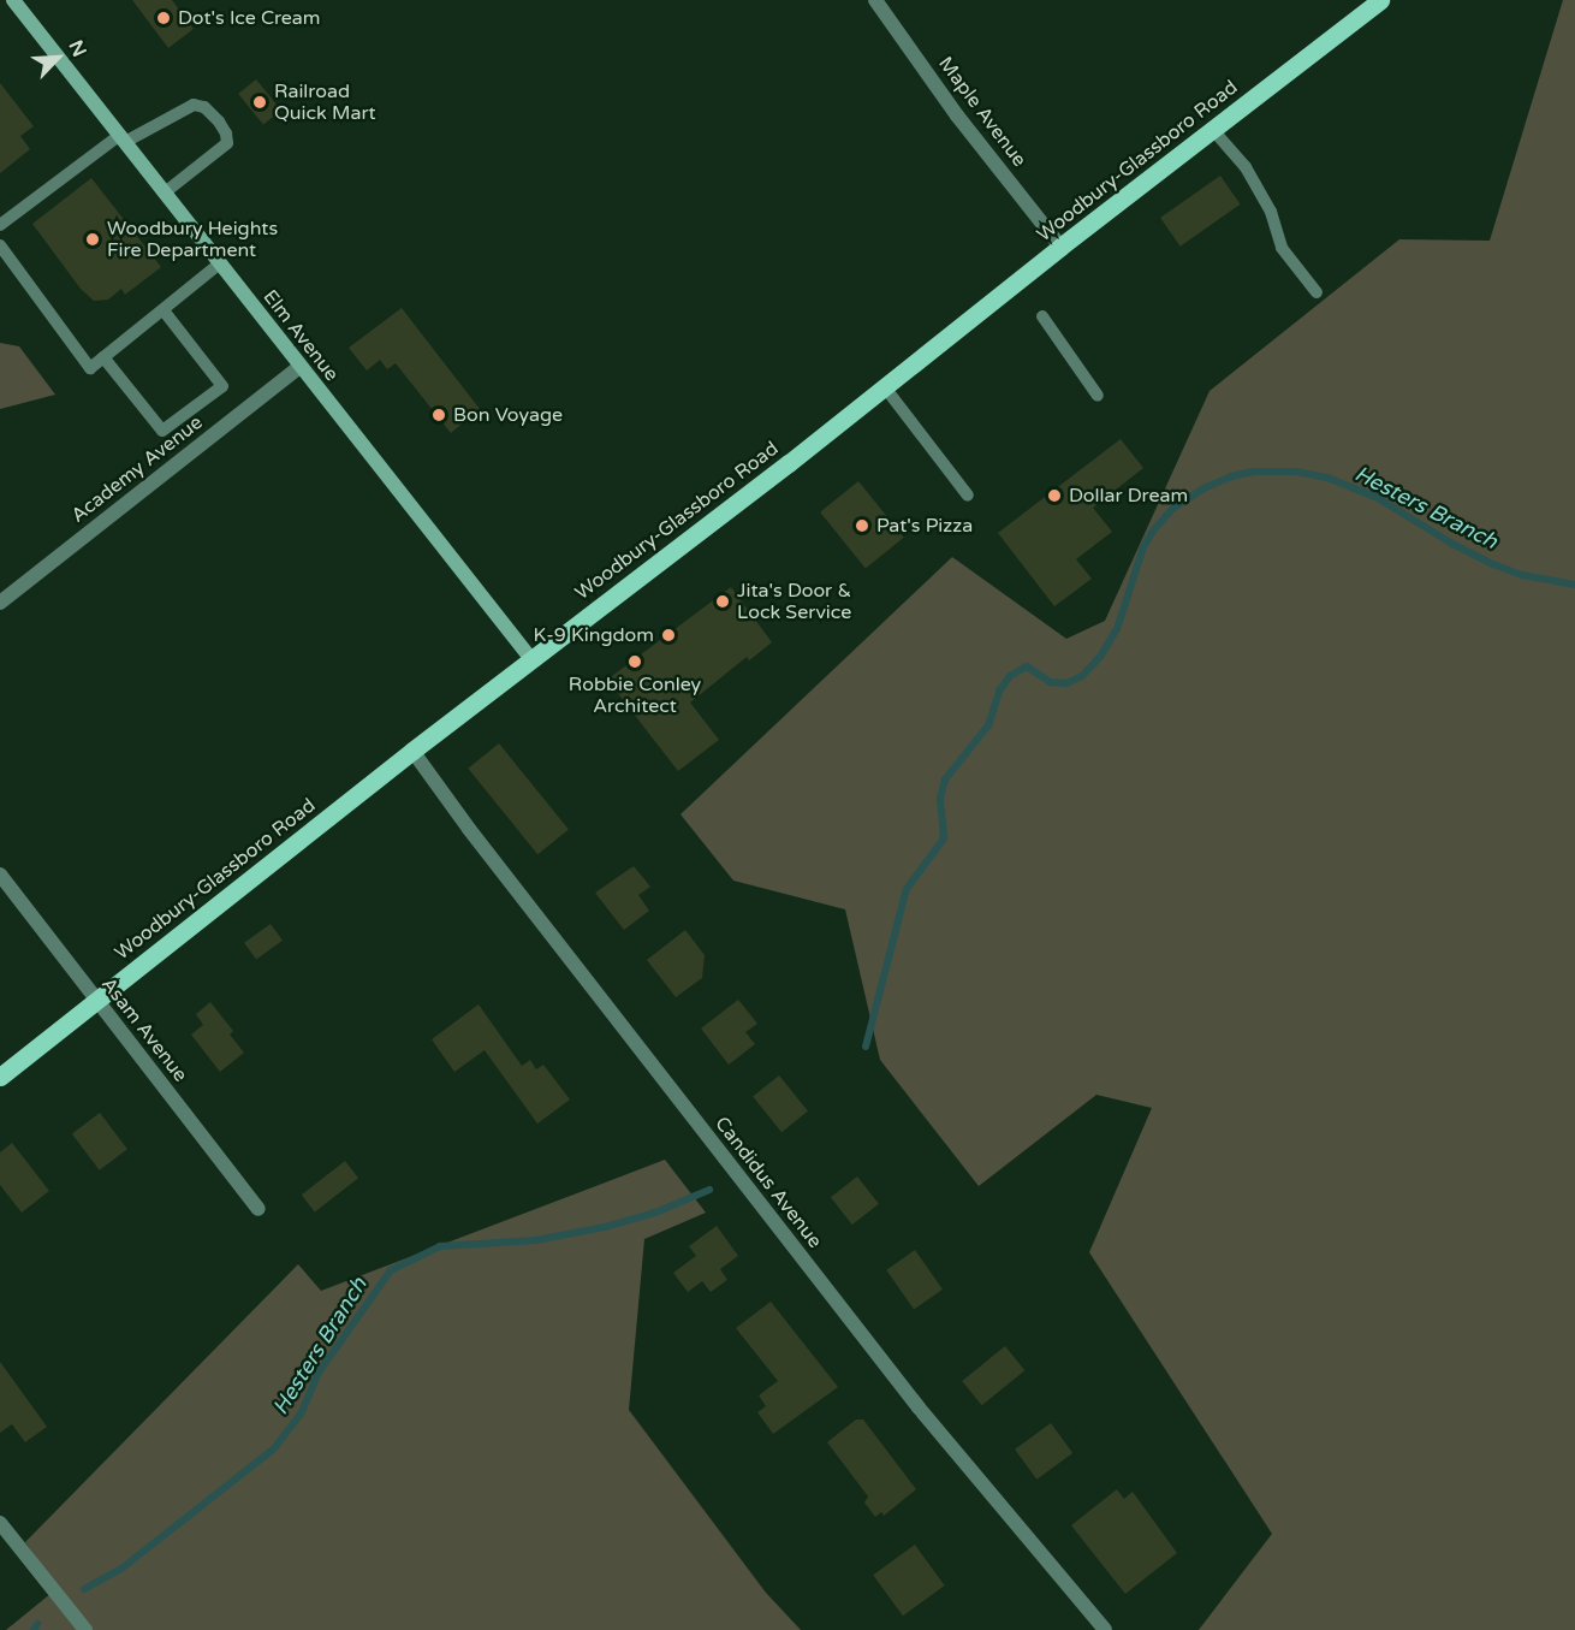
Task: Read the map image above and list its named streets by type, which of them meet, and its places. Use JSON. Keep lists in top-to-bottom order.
{
  "streets": {
    "main road": ["Woodbury-Glassboro Road", "Elm Avenue"],
    "street": [
      "Maple Avenue",
      "Academy Avenue",
      "Asam Avenue",
      "Candidus Avenue"
    ]
  },
  "crossings": [
    ["Maple Avenue", "Woodbury-Glassboro Road"],
    ["Woodbury-Glassboro Road", "Elm Avenue"],
    ["Woodbury-Glassboro Road", "Asam Avenue"],
    ["Woodbury-Glassboro Road", "Candidus Avenue"],
    ["Elm Avenue", "Academy Avenue"]
  ],
  "water": ["Hesters Branch"],
  "places": [
    "Dot's Ice Cream",
    "Railroad Quick Mart",
    "Woodbury Heights Fire Department",
    "Bon Voyage",
    "Dollar Dream",
    "Pat's Pizza",
    "Jita's Door & Lock Service",
    "K-9 Kingdom",
    "Robbie Conley Architect"
  ],
  "north": "top right"
}
